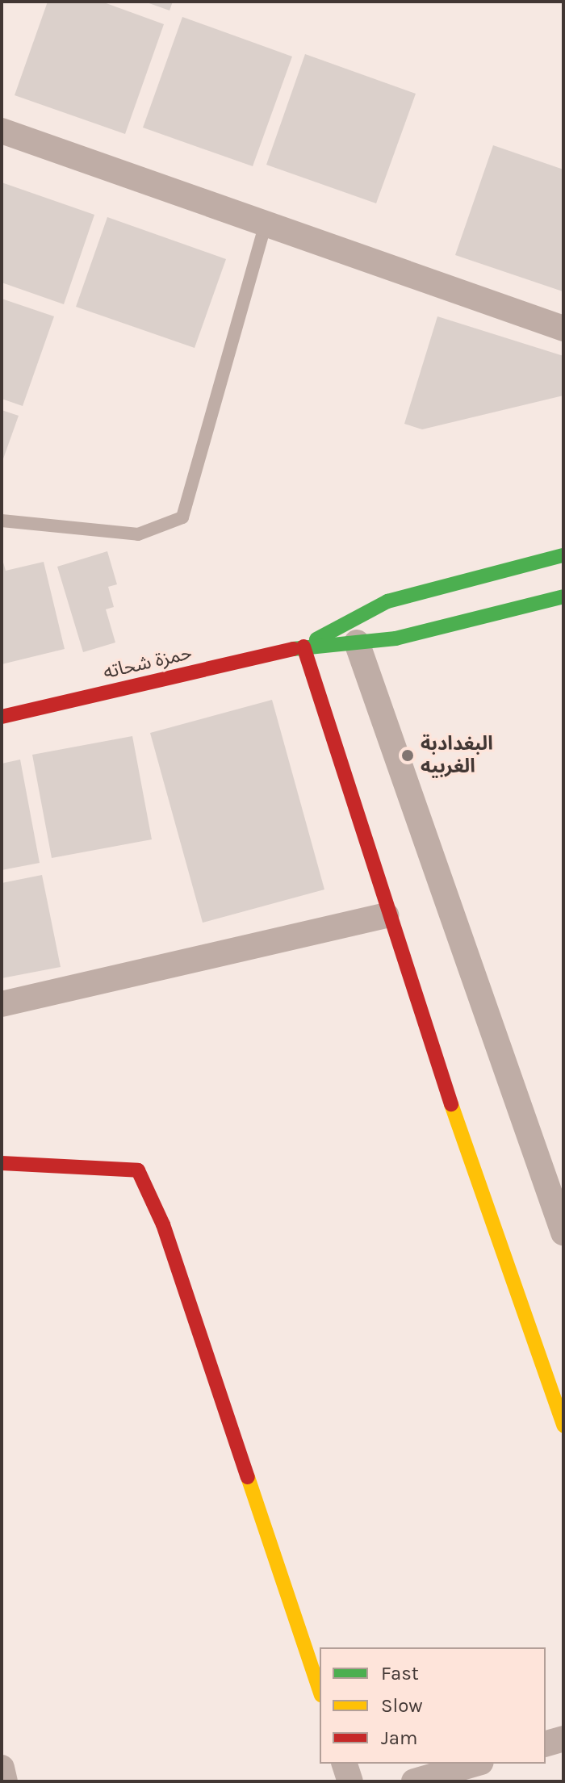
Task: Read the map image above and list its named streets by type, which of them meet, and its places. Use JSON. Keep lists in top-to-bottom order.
{
  "streets": {
    "street": ["حمزة شحاته"]
  },
  "places": ["البغدادبة الغربيه"],
  "legend": ["Fast", "Slow", "Jam"]
}
